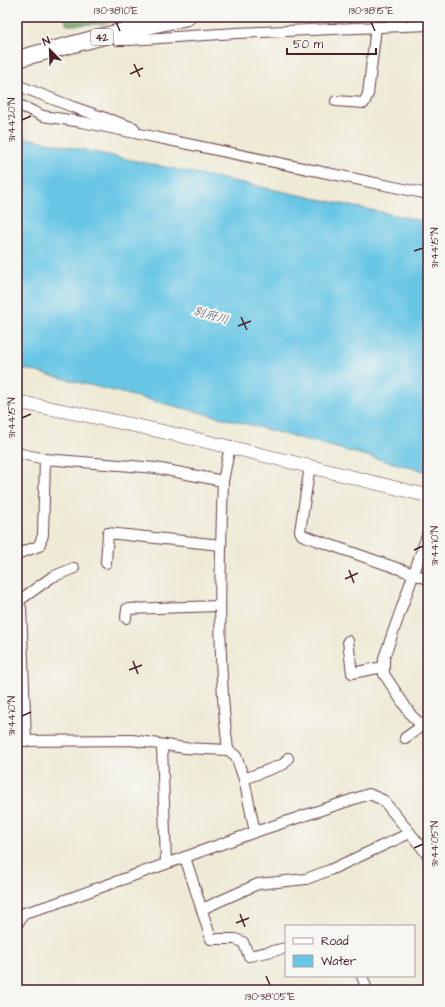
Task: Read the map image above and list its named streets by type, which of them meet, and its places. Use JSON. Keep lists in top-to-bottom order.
{
  "streets": {
    "main road": ["42"]
  },
  "water": ["別府川"],
  "legend": ["Road", "Water"],
  "scale_bar": "50 m",
  "north": "top left",
  "coordinates": [
    "130°38'10\"E",
    "130°38'15\"E",
    "31°44'20\"N",
    "31°44'15\"N",
    "31°44'10\"N",
    "31°44'05\"N",
    "130°38'05\"E"
  ]
}
